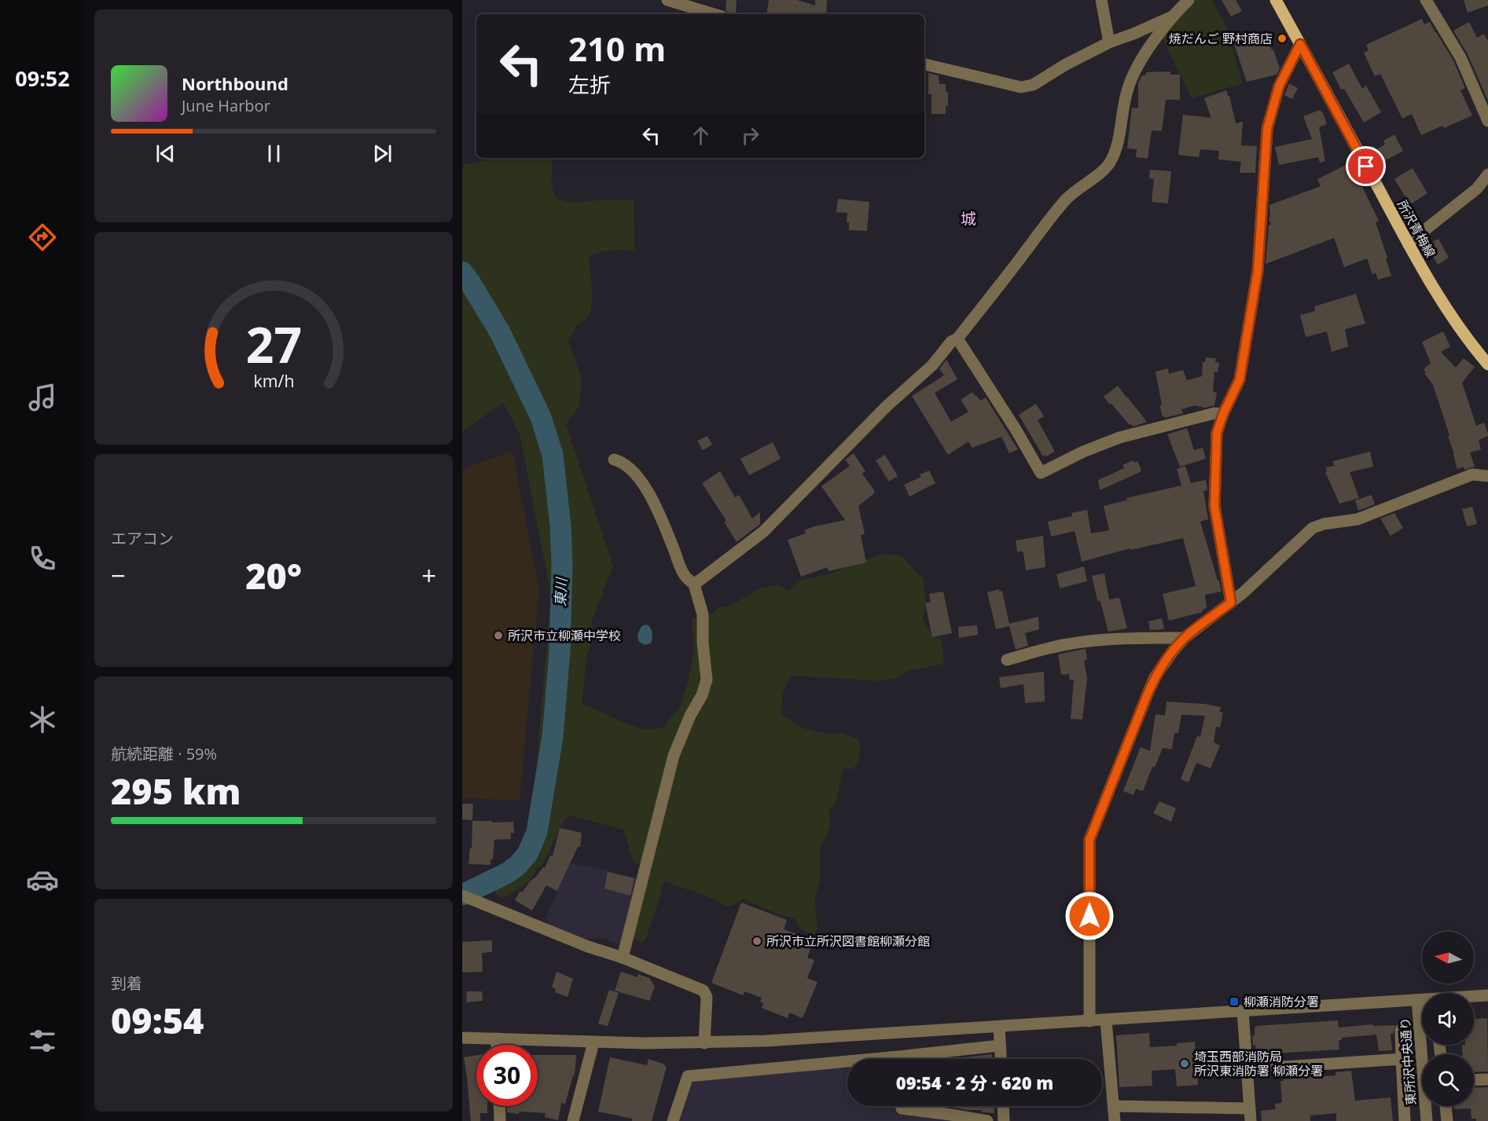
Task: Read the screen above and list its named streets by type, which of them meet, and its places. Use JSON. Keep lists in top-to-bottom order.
{
  "streets": {
    "main road": ["所沢青梅線"],
    "street": ["東所沢中央通り"]
  },
  "districts": ["城"],
  "water": ["東川"],
  "places": {
    "other": [
      "焼だんご 野村商店",
      "所沢市立柳瀬中学校",
      "所沢市立所沢図書館柳瀬分館",
      "埼玉西部消防局 所沢東消防署 柳瀬分署"
    ],
    "transit": ["柳瀬消防分署"]
  },
  "north": "left",
  "page": {
    "tabs": "09:52",
    "turn": ["210 m", "左折"],
    "song": ["Northbound", "June Harbor"],
    "tile": [
      "エアコン",
      ["航続距離 · 59%", "295 km"],
      ["到着", "09:54"]
    ],
    "heat": ["−", "20°", "+"],
    "limit": "30",
    "trip": "09:54 · 2 分 · 620 m",
    "gauge": ["27", "km/h"]
  }
}
